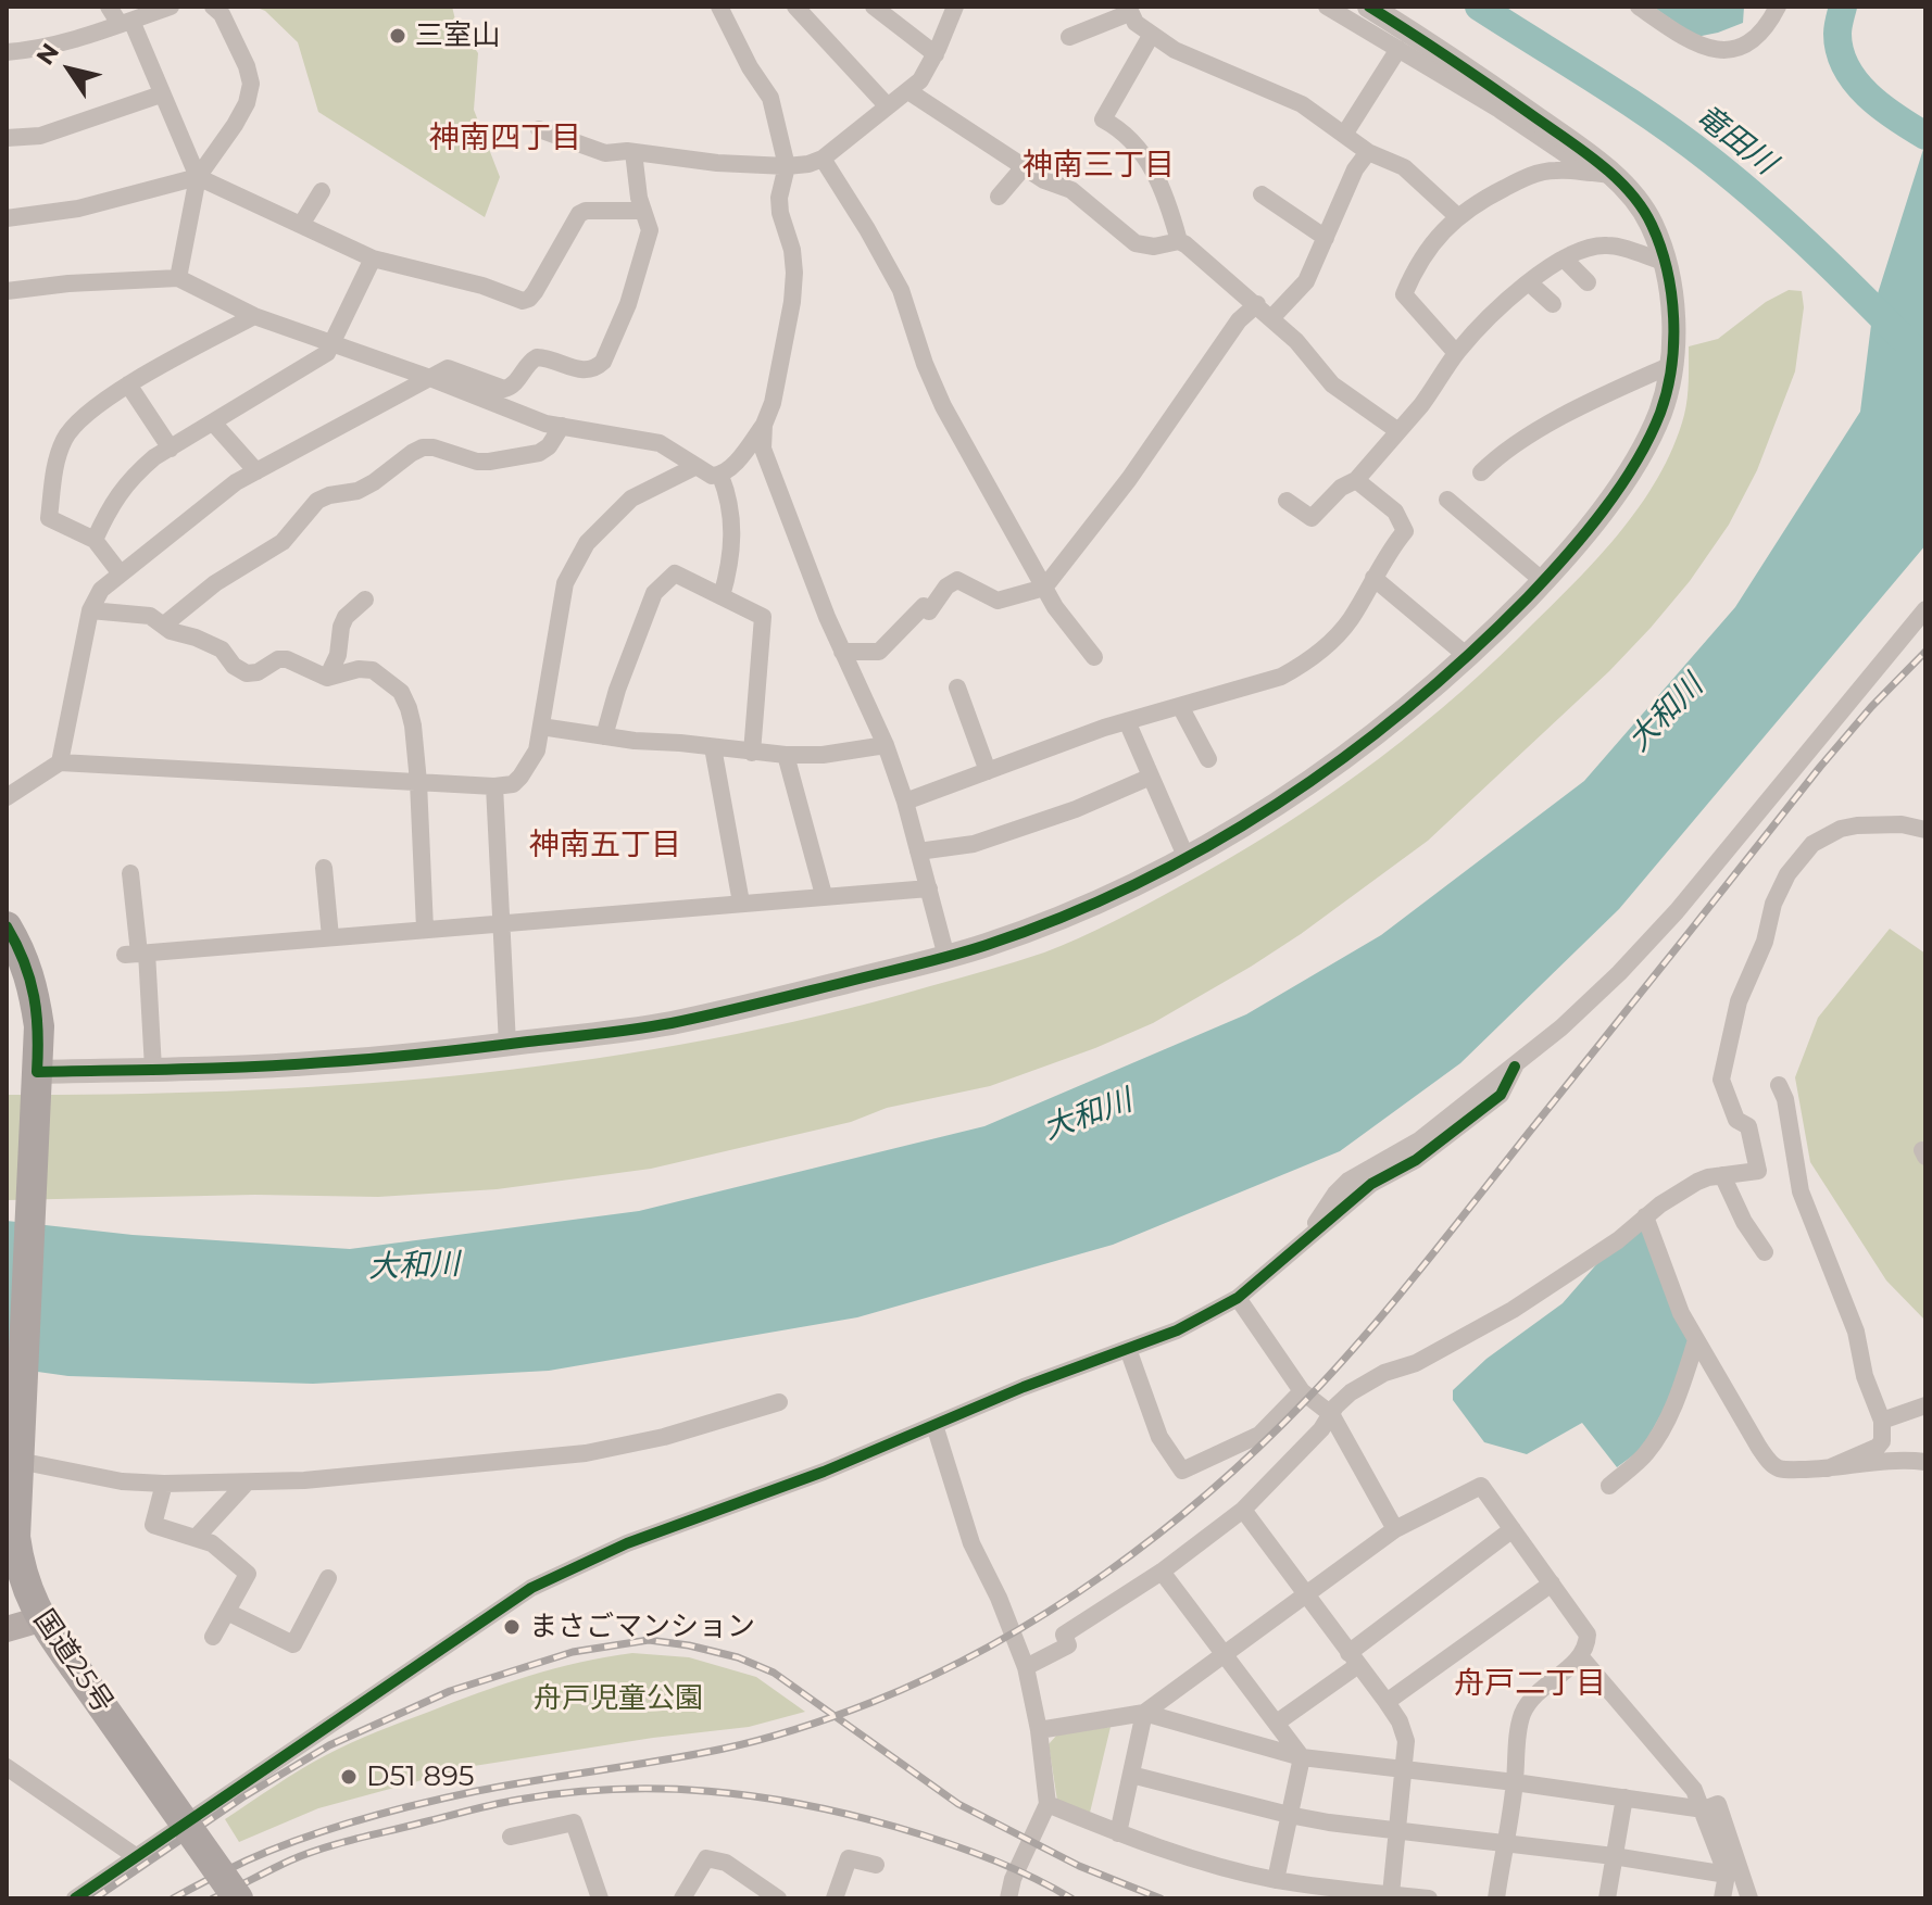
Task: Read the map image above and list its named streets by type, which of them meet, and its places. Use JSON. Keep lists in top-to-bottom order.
{
  "streets": {
    "highway": ["国道25号"]
  },
  "districts": [
    "神南四丁目",
    "神南三丁目",
    "神南五丁目",
    "舟戸二丁目"
  ],
  "water": ["竜田川", "大和川"],
  "parks": ["舟戸児童公園"],
  "places": ["三室山", "まさごマンション", "D51 895"],
  "north": "top left"
}
